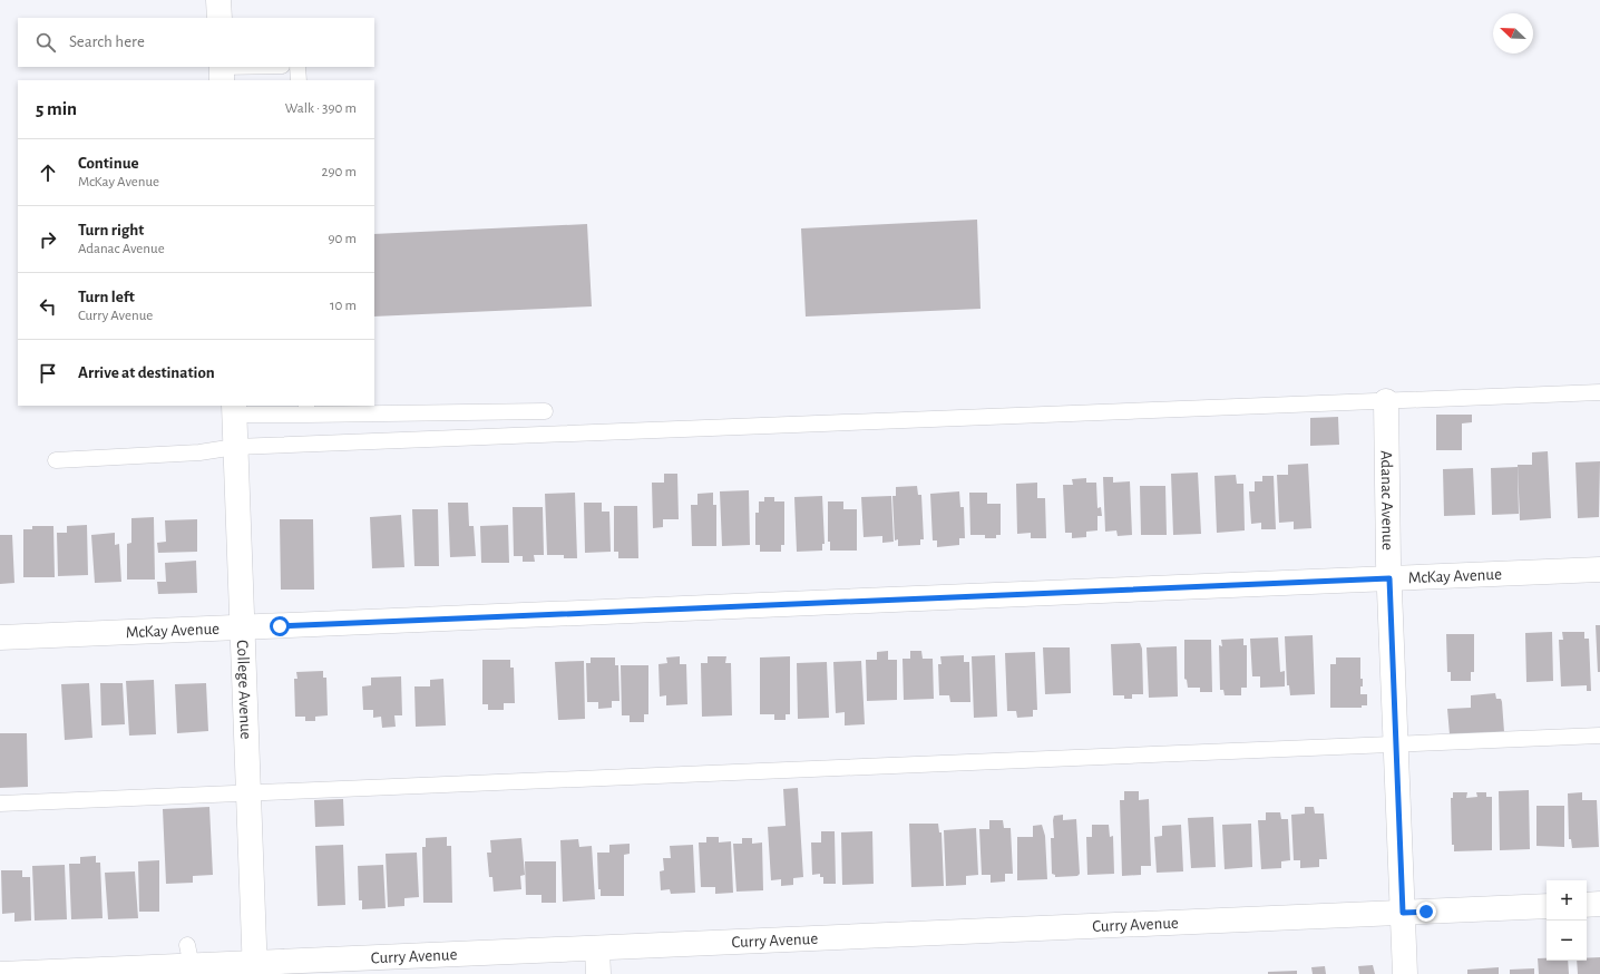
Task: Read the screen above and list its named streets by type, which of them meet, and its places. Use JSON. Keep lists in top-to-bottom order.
{
  "streets": {
    "street": [
      "Adanac Avenue",
      "McKay Avenue",
      "College Avenue",
      "Curry Avenue"
    ]
  },
  "crossings": [
    ["Adanac Avenue", "McKay Avenue"],
    ["Adanac Avenue", "Curry Avenue"],
    ["McKay Avenue", "College Avenue"],
    ["College Avenue", "Curry Avenue"]
  ],
  "north": "top left",
  "page": {
    "search": "Search here",
    "heading": ["5 min", "Walk · 390 m"],
    "list": [
      ["Continue", "McKay Avenue", "290 m"],
      ["Turn right", "Adanac Avenue", "90 m"],
      ["Turn left", "Curry Avenue", "10 m"],
      "Arrive at destination"
    ],
    "map_buttons": ["+", "−"]
  }
}
